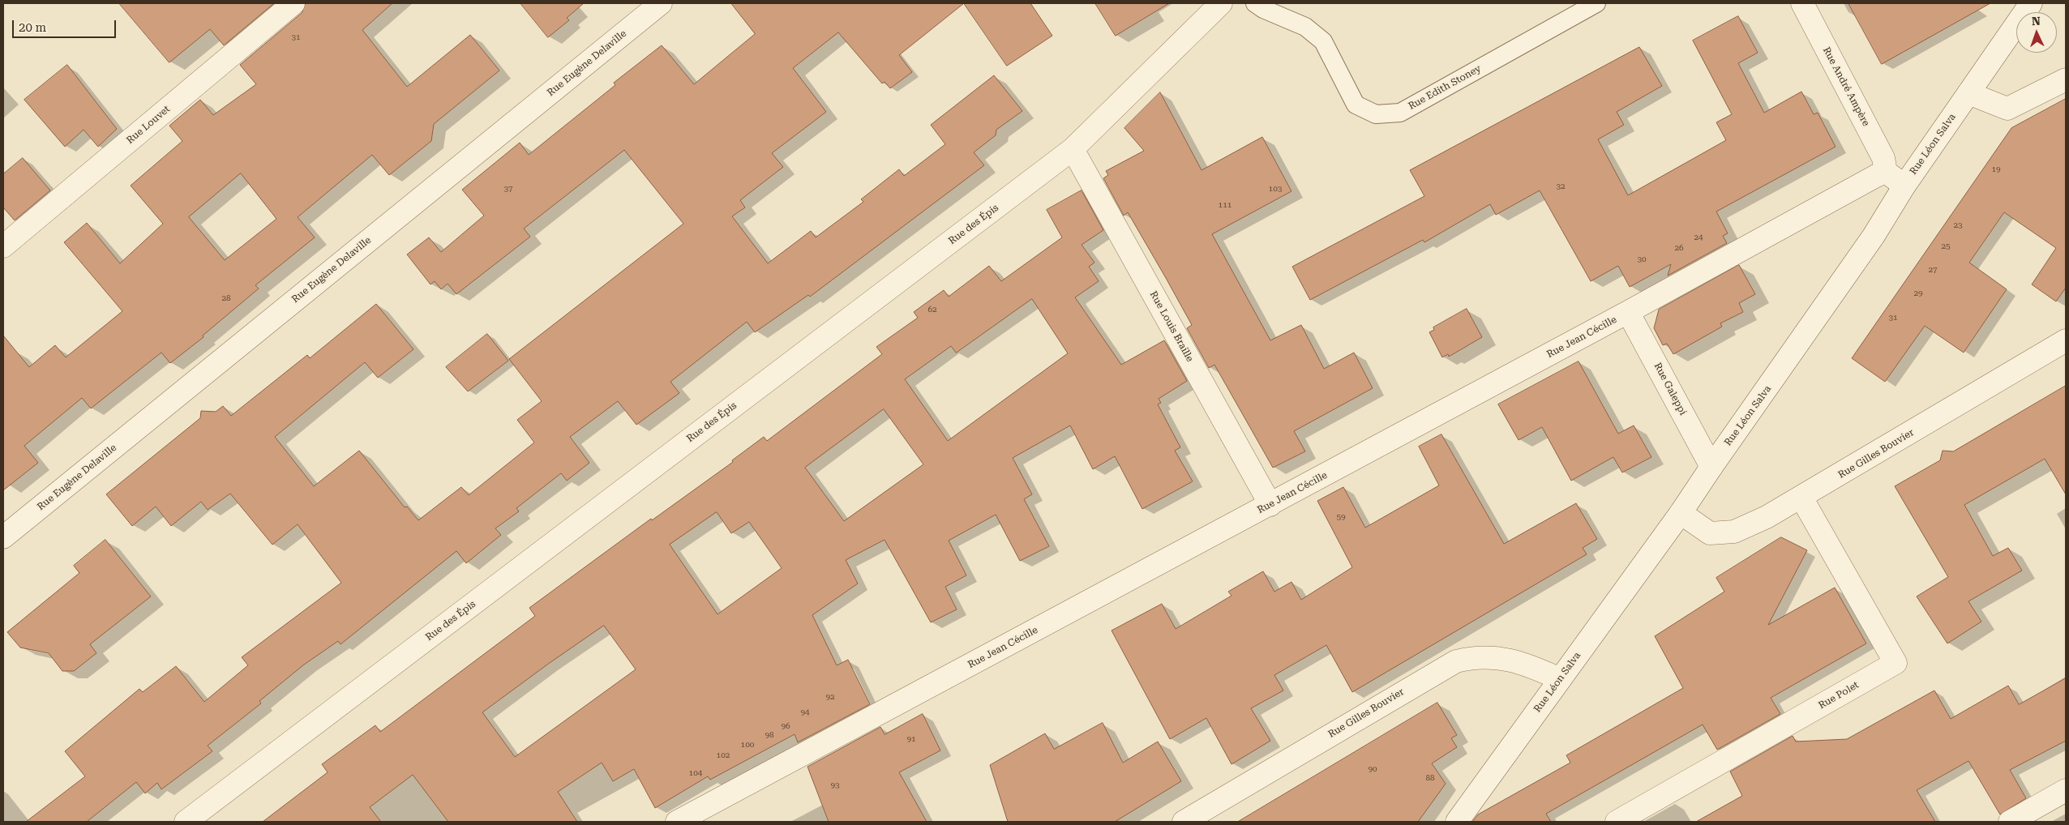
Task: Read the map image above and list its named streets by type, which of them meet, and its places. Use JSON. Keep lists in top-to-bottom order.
{
  "streets": {
    "street": [
      "Rue Eugène Delaville",
      "Rue André Ampère",
      "Rue Louvet",
      "Rue Léon Salva",
      "Rue des Épis",
      "Rue Louis Braille",
      "Rue Jean Cécille",
      "Rue Galeppi",
      "Rue Gilles Bouvier",
      "Rue Polet"
    ],
    "lane": ["Rue Edith Stoney"]
  },
  "crossings": [
    ["Rue André Ampère", "Rue Jean Cécille"],
    ["Rue Léon Salva", "Rue Galeppi"],
    ["Rue Léon Salva", "Rue Gilles Bouvier"],
    ["Rue des Épis", "Rue Louis Braille"],
    ["Rue Louis Braille", "Rue Jean Cécille"],
    ["Rue Jean Cécille", "Rue Galeppi"],
    ["Rue Gilles Bouvier", "Rue Polet"]
  ],
  "house_numbers": [
    "31",
    "19",
    "32",
    "37",
    "103",
    "111",
    "23",
    "24",
    "25",
    "26",
    "30",
    "27",
    "29",
    "28",
    "62",
    "31",
    "59",
    "92",
    "94",
    "96",
    "98",
    "91",
    "100",
    "102",
    "90",
    "104",
    "88",
    "93"
  ],
  "scale_bar": "20 m",
  "north": "top"
}
